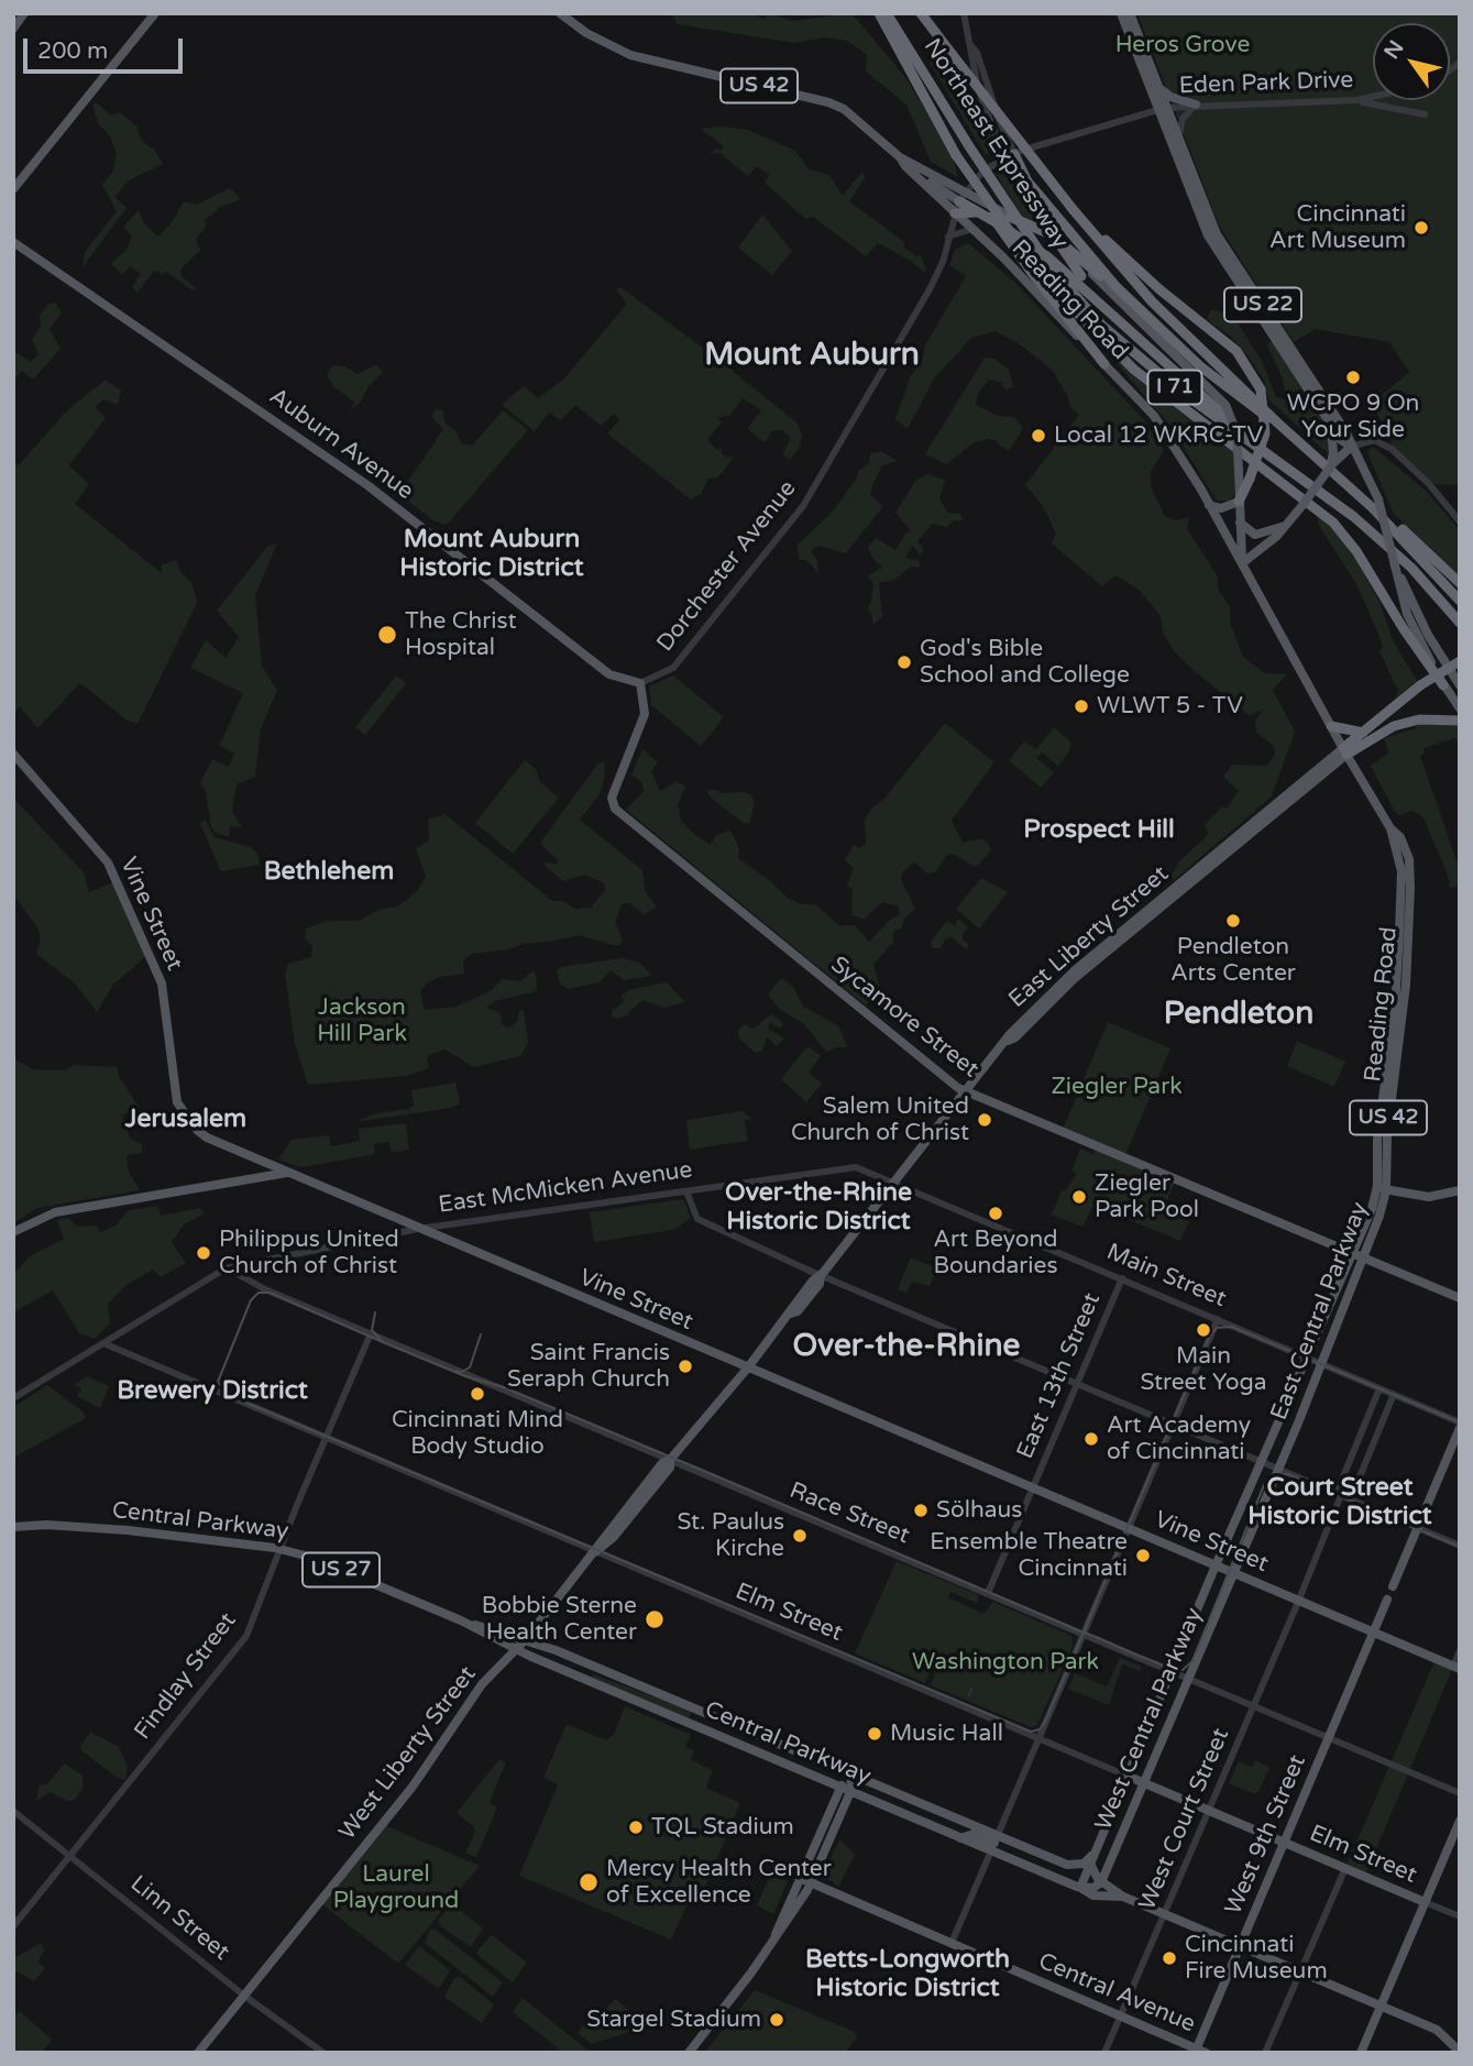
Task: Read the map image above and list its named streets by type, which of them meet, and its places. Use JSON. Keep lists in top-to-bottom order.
{
  "streets": {
    "highway": ["Northeast Expressway", "I 71"],
    "main road": [
      "US 42",
      "Reading Road",
      "US 22",
      "Auburn Avenue",
      "Vine Street",
      "East Liberty Street",
      "Sycamore Street",
      "East Central Parkway",
      "Central Parkway",
      "US 27",
      "Elm Street",
      "West Central Parkway",
      "West Liberty Street",
      "West 9th Street",
      "Central Avenue"
    ],
    "street": [
      "Eden Park Drive",
      "Dorchester Avenue",
      "East McMicken Avenue",
      "Main Street",
      "East 13th Street",
      "Race Street",
      "Findlay Street",
      "West Court Street",
      "Linn Street"
    ]
  },
  "crossings": [
    ["Eden Park Drive", "Reading Road"],
    ["Eden Park Drive", "US 22"],
    ["Eden Park Drive", "Dorchester Avenue"],
    ["US 42", "Central Parkway"],
    ["US 42", "West Central Parkway"],
    ["Northeast Expressway", "US 22"],
    ["Reading Road", "Dorchester Avenue"],
    ["Reading Road", "East Liberty Street"],
    ["Reading Road", "East Central Parkway"],
    ["Auburn Avenue", "Dorchester Avenue"],
    ["Auburn Avenue", "Sycamore Street"],
    ["Dorchester Avenue", "Sycamore Street"],
    ["Vine Street", "East Liberty Street"],
    ["Vine Street", "East McMicken Avenue"],
    ["Vine Street", "East Central Parkway"],
    ["Vine Street", "East 13th Street"],
    ["Vine Street", "West Central Parkway"],
    ["Vine Street", "West Liberty Street"],
    ["Vine Street", "West Court Street"],
    ["Vine Street", "West 9th Street"],
    ["East Liberty Street", "Sycamore Street"],
    ["East Liberty Street", "Main Street"],
    ["East Liberty Street", "West Liberty Street"],
    ["Sycamore Street", "East Central Parkway"],
    ["East McMicken Avenue", "Main Street"],
    ["East McMicken Avenue", "Race Street"],
    ["Main Street", "East Central Parkway"],
    ["Main Street", "East 13th Street"],
    ["East Central Parkway", "West Central Parkway"],
    ["East 13th Street", "Race Street"],
    ["Race Street", "Findlay Street"],
    ["Race Street", "West Central Parkway"],
    ["Race Street", "West Liberty Street"],
    ["Race Street", "West Court Street"],
    ["Race Street", "West 9th Street"],
    ["Central Parkway", "US 27"],
    ["Central Parkway", "Findlay Street"],
    ["Central Parkway", "West Central Parkway"],
    ["Central Parkway", "West Liberty Street"],
    ["US 27", "West Court Street"],
    ["US 27", "West 9th Street"],
    ["Elm Street", "Findlay Street"],
    ["Elm Street", "West Central Parkway"],
    ["Elm Street", "West Liberty Street"],
    ["Elm Street", "West Court Street"],
    ["Elm Street", "West 9th Street"],
    ["Findlay Street", "Linn Street"],
    ["West Liberty Street", "Linn Street"],
    ["West Court Street", "Central Avenue"],
    ["West 9th Street", "Central Avenue"]
  ],
  "districts": [
    "Mount Auburn",
    "Mount Auburn Historic District",
    "Prospect Hill",
    "Bethlehem",
    "Pendleton",
    "Jerusalem",
    "Over-the-Rhine Historic District",
    "Over-the-Rhine",
    "Brewery District",
    "Court Street Historic District",
    "Betts-Longworth Historic District"
  ],
  "parks": [
    "Heros Grove",
    "Jackson Hill Park",
    "Ziegler Park",
    "Washington Park",
    "Laurel Playground"
  ],
  "places": [
    "Cincinnati Art Museum",
    "WCPO 9 On Your Side",
    "Local 12 WKRC-TV",
    "The Christ Hospital",
    "God's Bible School and College",
    "WLWT 5 - TV",
    "Pendleton Arts Center",
    "Salem United Church of Christ",
    "Ziegler Park Pool",
    "Art Beyond Boundaries",
    "Philippus United Church of Christ",
    "Main Street Yoga",
    "Saint Francis Seraph Church",
    "Cincinnati Mind Body Studio",
    "Art Academy of Cincinnati",
    "Sölhaus",
    "St. Paulus Kirche",
    "Ensemble Theatre Cincinnati",
    "Bobbie Sterne Health Center",
    "Music Hall",
    "TQL Stadium",
    "Mercy Health Center of Excellence",
    "Cincinnati Fire Museum",
    "Stargel Stadium"
  ],
  "scale_bar": "200 m",
  "north": "top left"
}
